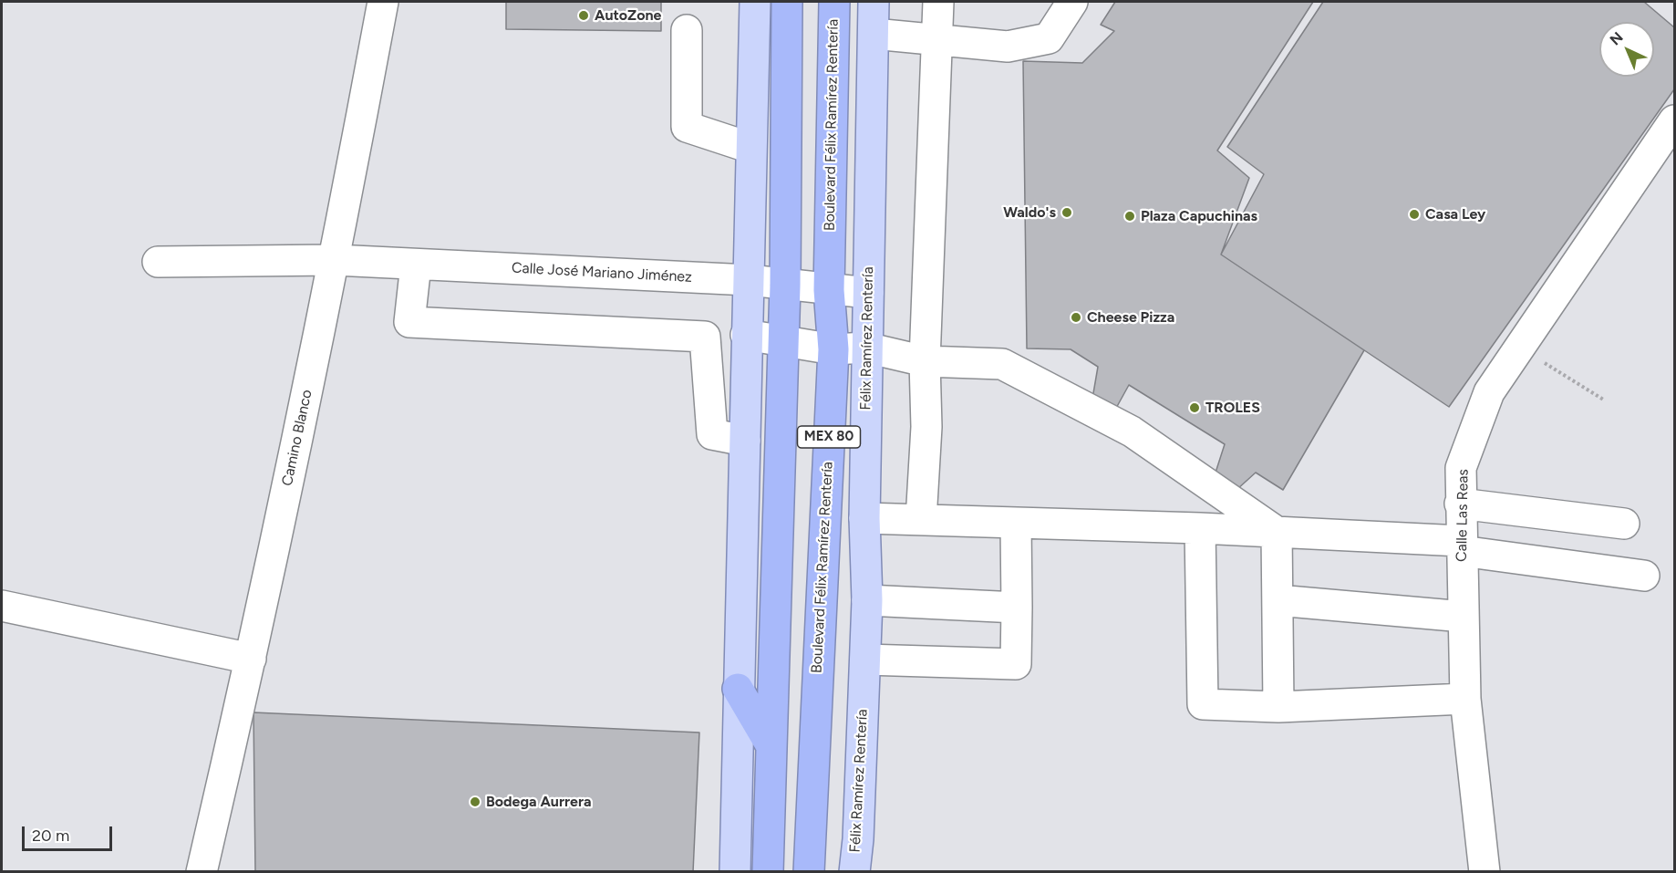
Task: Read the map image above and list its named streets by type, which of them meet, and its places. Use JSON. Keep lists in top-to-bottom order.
{
  "streets": {
    "highway": ["Boulevard Félix Ramírez Rentería", "MEX 80"],
    "main road": ["Félix Ramírez Rentería"],
    "street": ["Calle José Mariano Jiménez", "Camino Blanco", "Calle Las Reas"]
  },
  "crossings": [
    ["Boulevard Félix Ramírez Rentería", "Calle José Mariano Jiménez"],
    ["Calle José Mariano Jiménez", "Félix Ramírez Rentería"],
    ["Calle José Mariano Jiménez", "MEX 80"],
    ["Calle José Mariano Jiménez", "Camino Blanco"]
  ],
  "places": [
    "AutoZone",
    "Waldo's",
    "Casa Ley",
    "Plaza Capuchinas",
    "Cheese Pizza",
    "TROLES",
    "Bodega Aurrera"
  ],
  "scale_bar": "20 m",
  "north": "top left"
}
